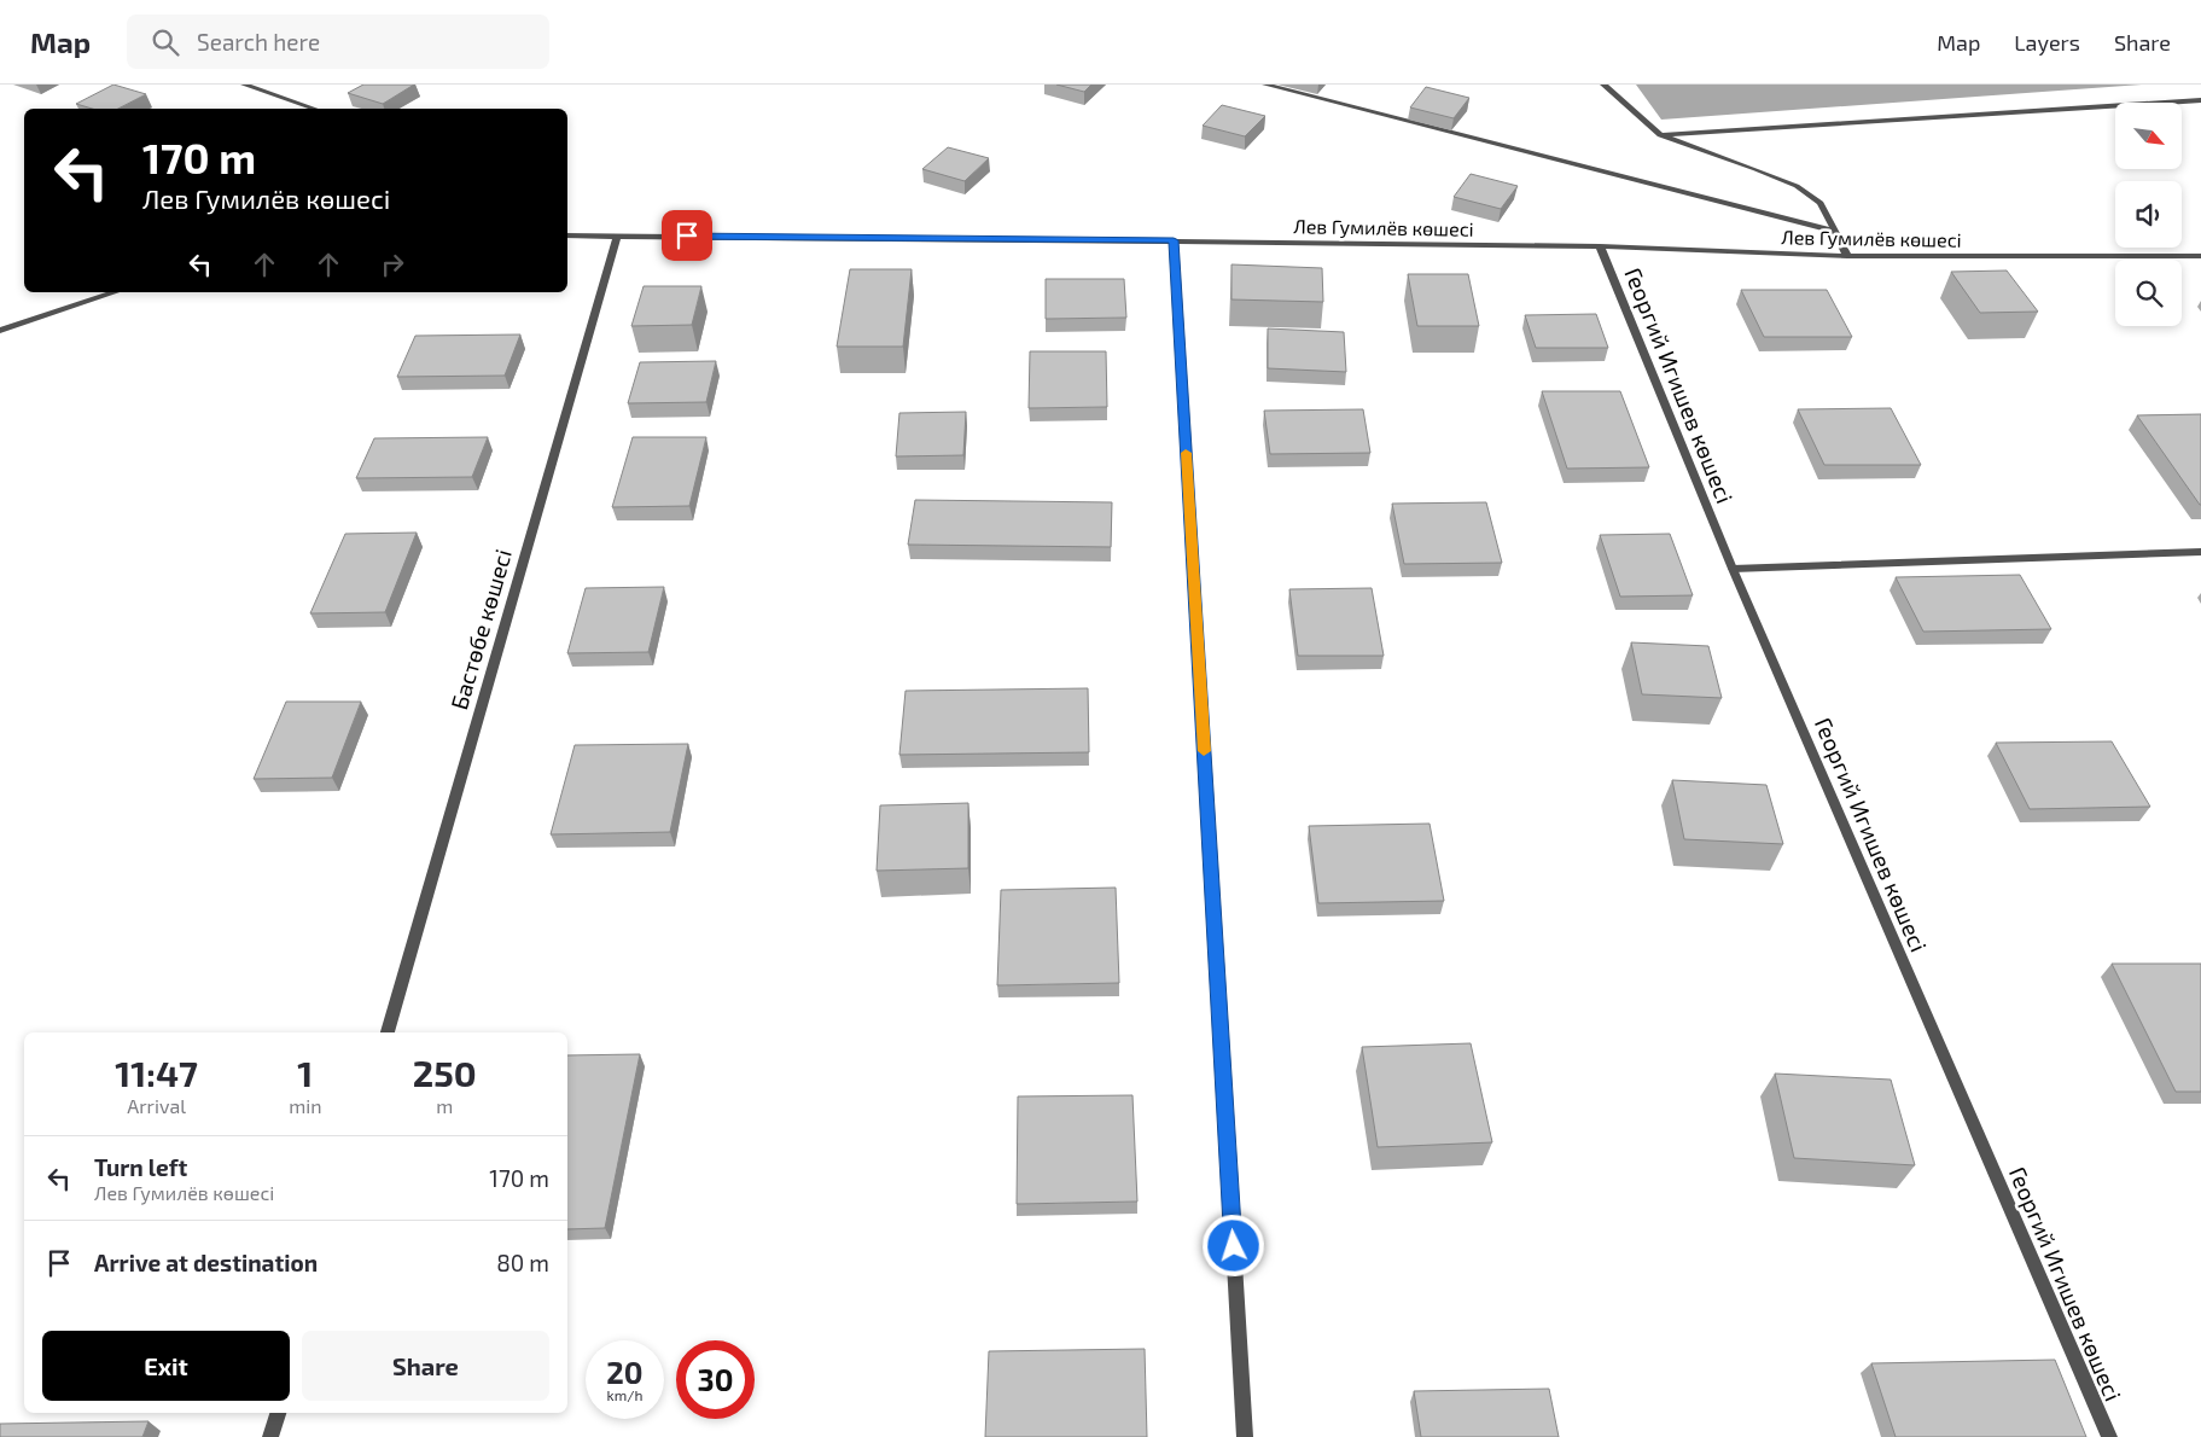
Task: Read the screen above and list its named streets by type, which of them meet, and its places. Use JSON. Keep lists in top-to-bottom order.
{
  "streets": {
    "street": ["Лев Гумилёв көшесі", "Георгий Игишев көшесі", "Бастөбе көшесі"]
  },
  "crossings": [
    ["Лев Гумилёв көшесі", "Георгий Игишев көшесі"],
    ["Лев Гумилёв көшесі", "Бастөбе көшесі"]
  ],
  "north": "bottom right",
  "page": {
    "header": "Map",
    "search": "Search here",
    "nav": ["Map", "Layers", "Share"],
    "turn": ["170 m", "Лев Гумилёв көшесі"],
    "eta": [
      "11:47",
      "Arrival",
      "1",
      "min",
      "250",
      "m"
    ],
    "list": [
      {
        "name": "Turn left",
        "note": "Лев Гумилёв көшесі",
        "value": "170 m"
      },
      {
        "name": "Arrive at destination",
        "value": "80 m"
      }
    ],
    "buttons": ["Exit", "Share"],
    "speed": "20 km/h",
    "limit": "30"
  }
}
